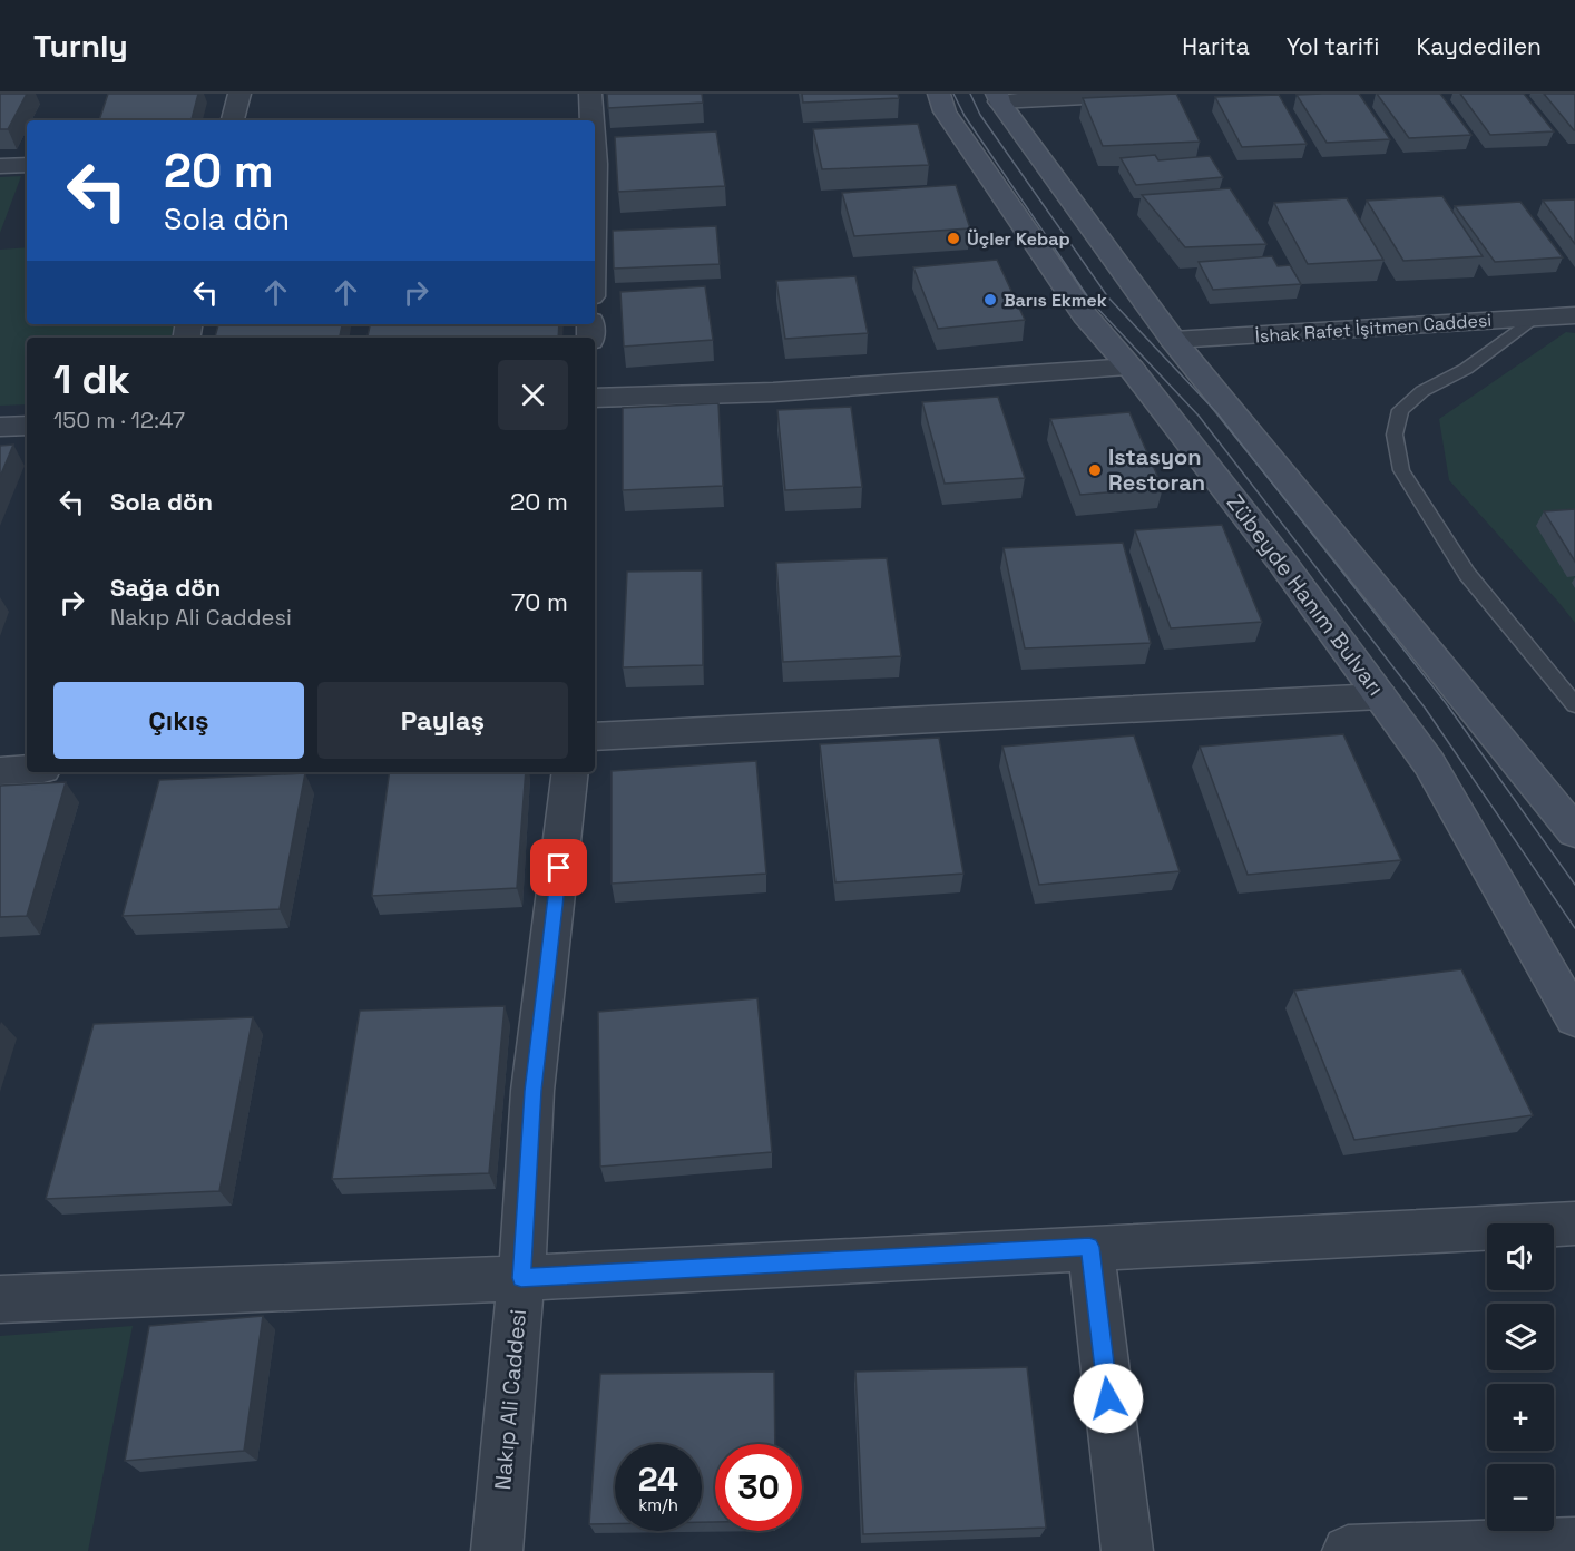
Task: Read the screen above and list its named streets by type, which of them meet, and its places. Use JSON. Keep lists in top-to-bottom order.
{
  "streets": {
    "main road": ["Zübeyde Hanım Bulvarı"],
    "street": ["İshak Rafet İşitmen Caddesi", "Nakıp Ali Caddesi"]
  },
  "places": ["Üçler Kebap", "Barıs Ekmek", "Istasyon Restoran"],
  "page": {
    "header": "Turnly",
    "nav": ["Harita", "Yol tarifi", "Kaydedilen"],
    "turn": ["20 m", "Sola dön"],
    "heading": ["1 dk", "150 m · 12:47"],
    "list": [
      {
        "name": "Sola dön",
        "value": "20 m"
      },
      {
        "name": "Sağa dön",
        "note": "Nakıp Ali Caddesi",
        "value": "70 m"
      }
    ],
    "buttons": ["Çıkış", "Paylaş"],
    "map_buttons": ["+", "−"],
    "speed": "24 km/h",
    "limit": "30"
  }
}
